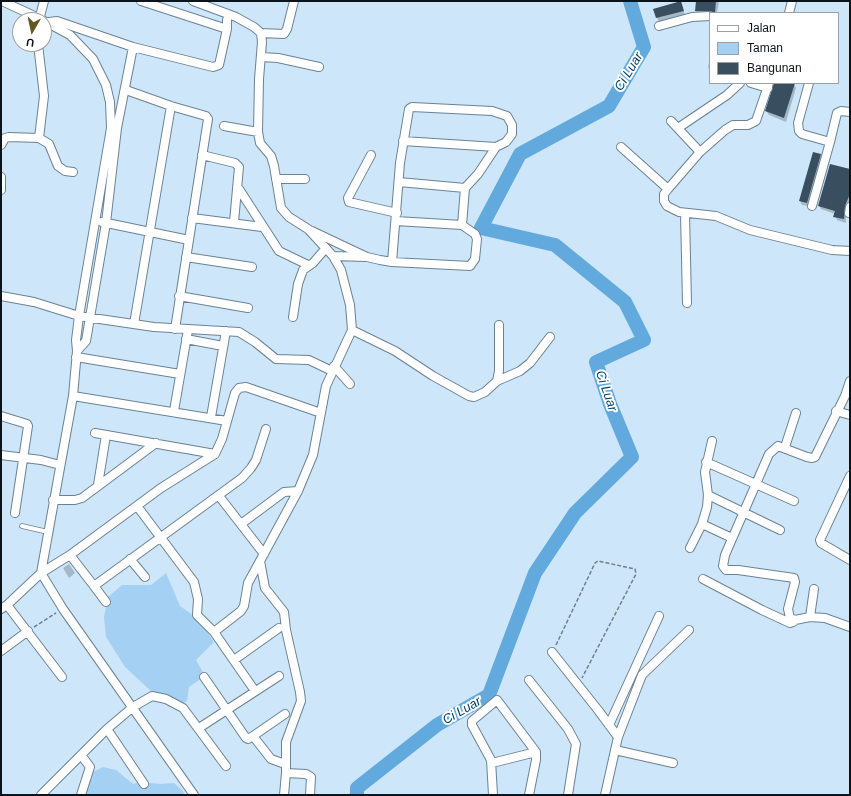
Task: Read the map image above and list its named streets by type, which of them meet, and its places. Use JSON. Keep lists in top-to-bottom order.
{
  "water": ["Ci Luar"],
  "legend": ["Jalan", "Taman", "Bangunan"],
  "north": "bottom"
}
